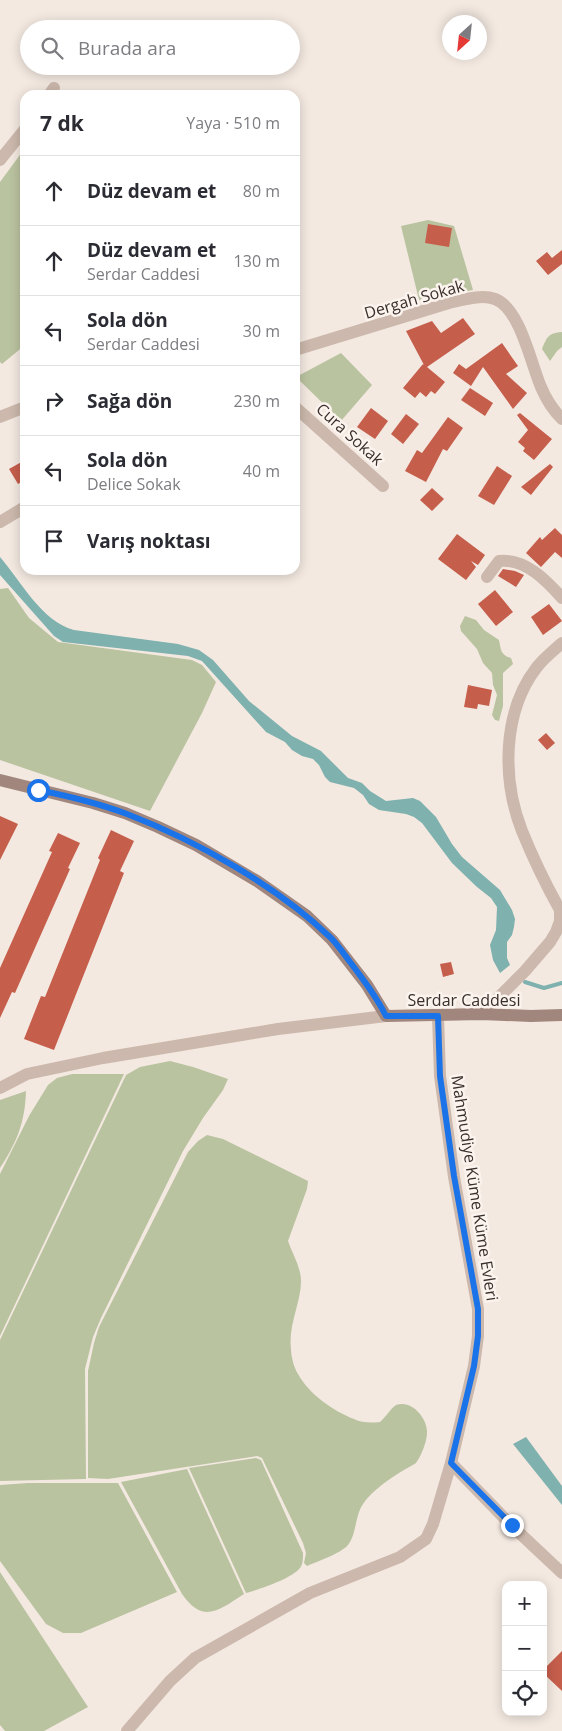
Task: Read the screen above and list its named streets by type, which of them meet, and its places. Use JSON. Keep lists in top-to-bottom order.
{
  "streets": {
    "street": [
      "Dergah Sokak",
      "Cura Sokak",
      "Serdar Caddesi",
      "Mahmudiye Küme Küme Evleri"
    ]
  },
  "crossings": [
    ["Serdar Caddesi", "Mahmudiye Küme Küme Evleri"]
  ],
  "north": "bottom left",
  "page": {
    "search": "Burada ara",
    "heading": ["7 dk", "Yaya · 510 m"],
    "list": [
      ["Düz devam et", "80 m"],
      ["Düz devam et", "Serdar Caddesi", "130 m"],
      ["Sola dön", "Serdar Caddesi", "30 m"],
      ["Sağa dön", "230 m"],
      ["Sola dön", "Delice Sokak", "40 m"],
      "Varış noktası"
    ],
    "map_buttons": ["+", "−"]
  }
}
